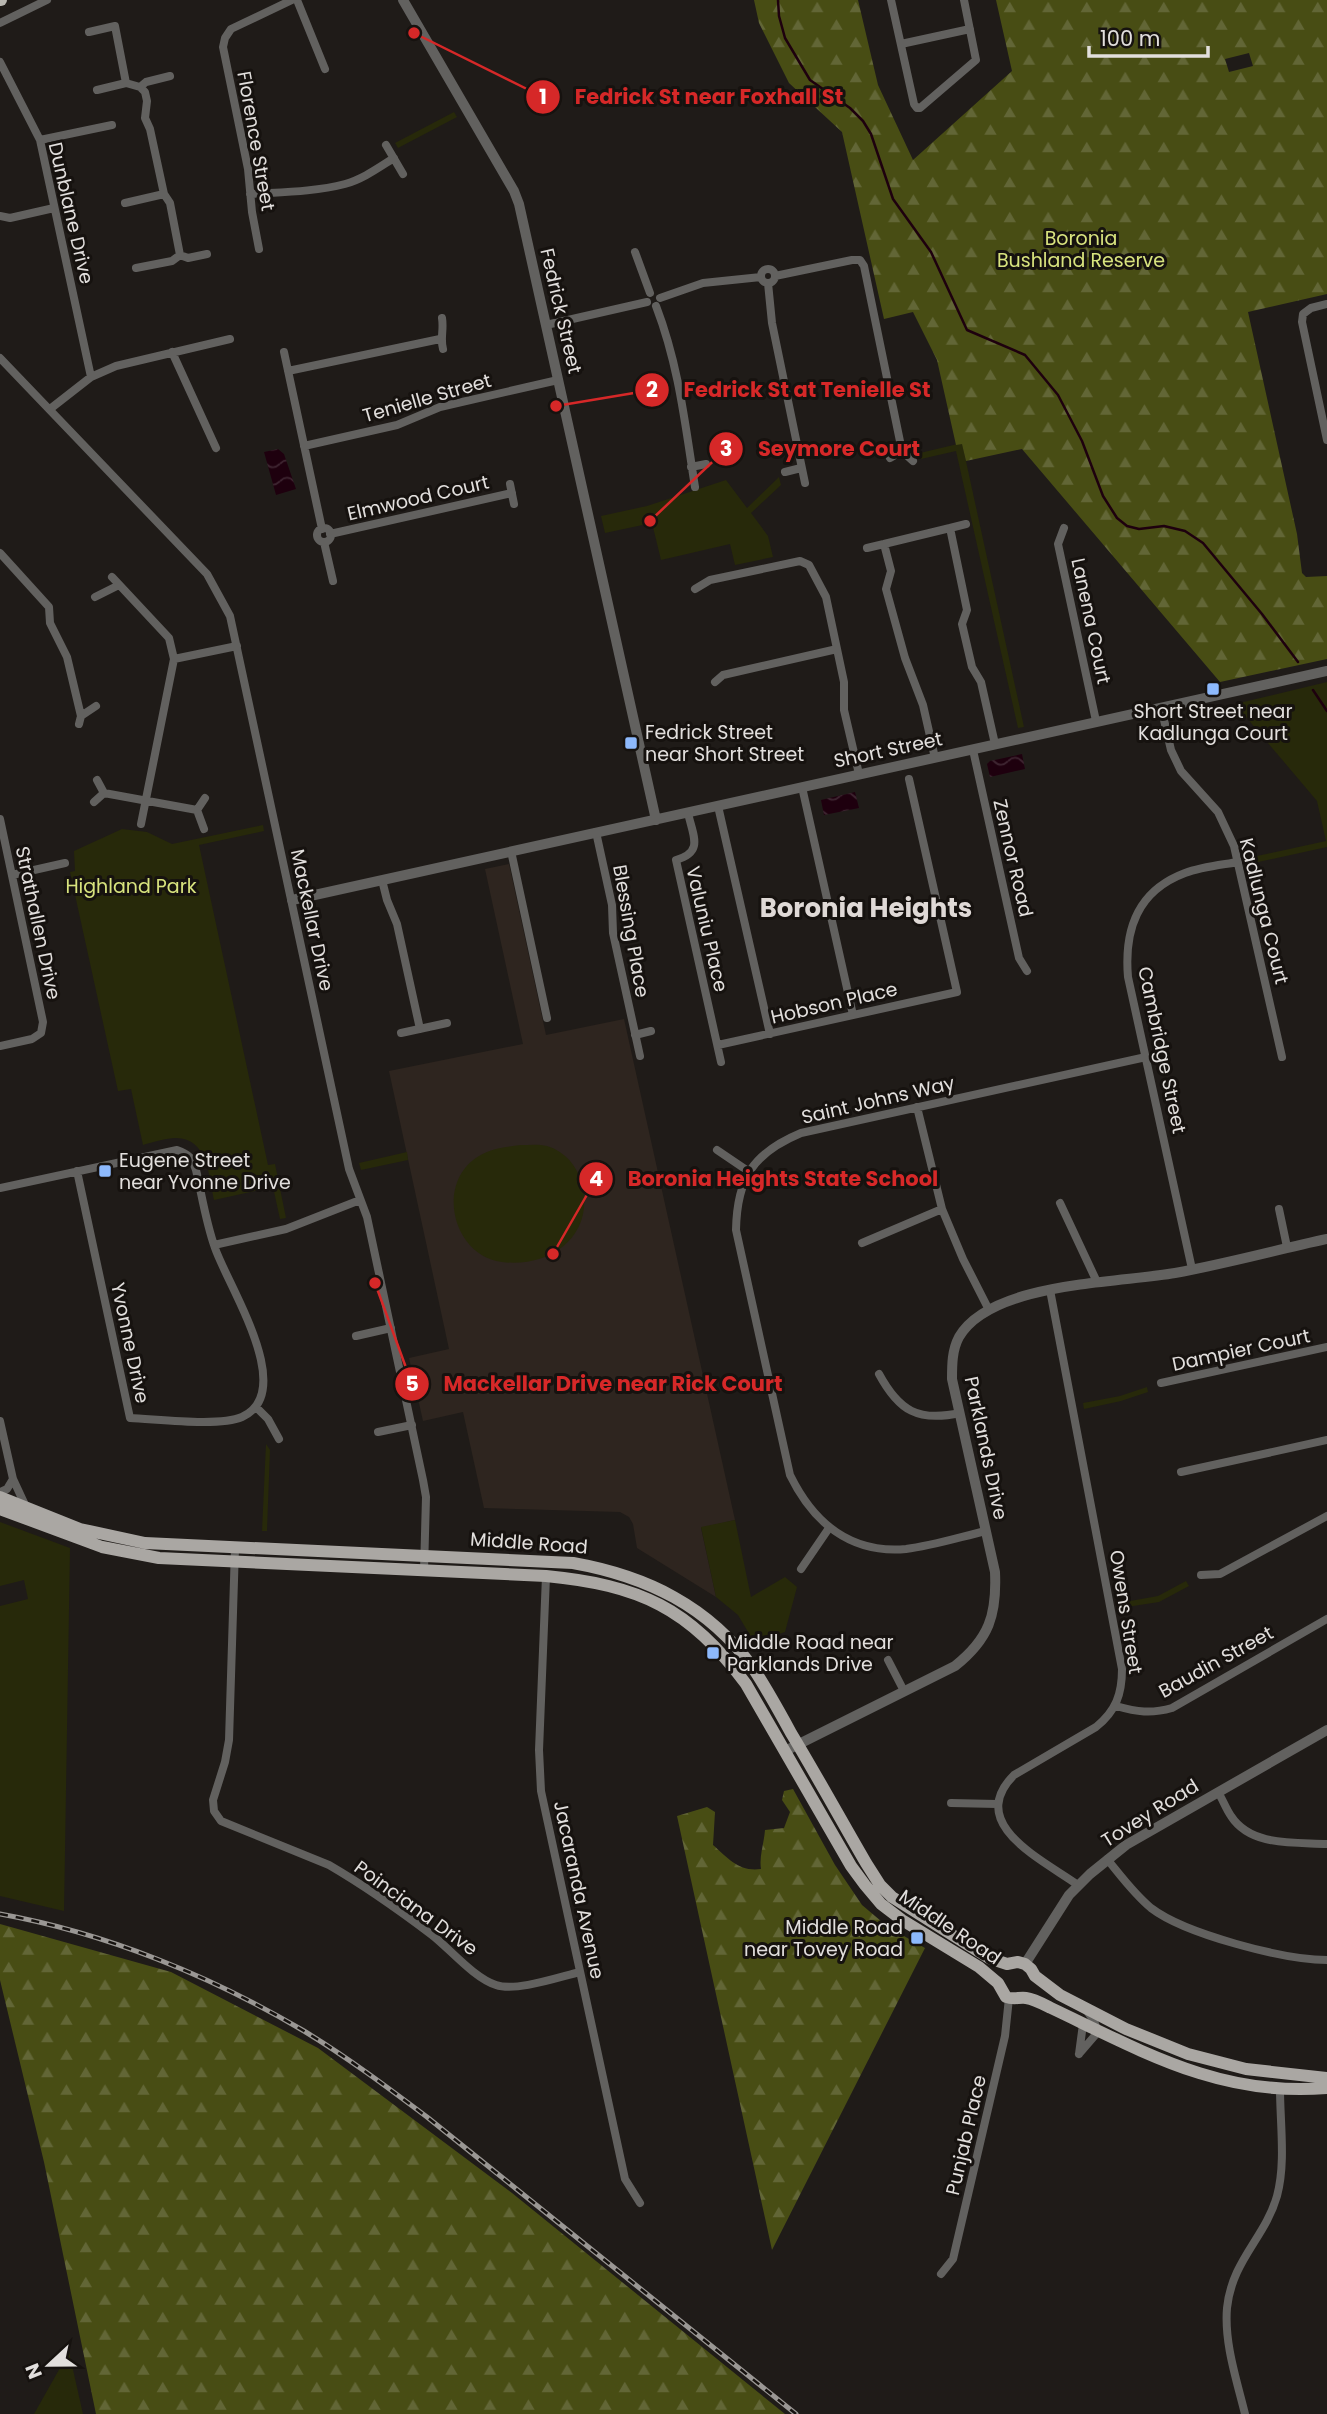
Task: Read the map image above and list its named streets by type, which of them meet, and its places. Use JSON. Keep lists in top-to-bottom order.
{
  "streets": {
    "main road": ["Middle Road"],
    "street": [
      "Florence Street",
      "Dunblane Drive",
      "Fedrick Street",
      "Tenielle Street",
      "Elmwood Court",
      "Lanena Court",
      "Short Street",
      "Zennor Road",
      "Kadlunga Court",
      "Mackellar Drive",
      "Strathallen Drive",
      "Valuniu Place",
      "Blessing Place",
      "Hobson Place",
      "Cambridge Street",
      "Saint Johns Way",
      "Yvonne Drive",
      "Dampier Court",
      "Parklands Drive",
      "Owens Street",
      "Baudin Street",
      "Tovey Road",
      "Jacaranda Avenue",
      "Poinciana Drive",
      "Punjab Place"
    ]
  },
  "crossings": [
    ["Fedrick Street", "Tenielle Street"],
    ["Fedrick Street", "Short Street"],
    ["Lanena Court", "Short Street"],
    ["Short Street", "Zennor Road"],
    ["Short Street", "Kadlunga Court"],
    ["Short Street", "Mackellar Drive"],
    ["Short Street", "Valuniu Place"],
    ["Short Street", "Blessing Place"],
    ["Kadlunga Court", "Cambridge Street"],
    ["Mackellar Drive", "Middle Road"],
    ["Valuniu Place", "Hobson Place"],
    ["Cambridge Street", "Saint Johns Way"],
    ["Cambridge Street", "Parklands Drive"],
    ["Saint Johns Way", "Parklands Drive"],
    ["Parklands Drive", "Middle Road"],
    ["Parklands Drive", "Owens Street"],
    ["Middle Road", "Tovey Road"],
    ["Middle Road", "Jacaranda Avenue"],
    ["Middle Road", "Poinciana Drive"],
    ["Middle Road", "Punjab Place"],
    ["Owens Street", "Baudin Street"],
    ["Tovey Road", "Punjab Place"],
    ["Jacaranda Avenue", "Poinciana Drive"]
  ],
  "districts": ["Boronia Heights"],
  "parks": ["Boronia Bushland Reserve", "Highland Park"],
  "places": {
    "other": [
      "Fedrick St near Foxhall St",
      "Fedrick St at Tenielle St",
      "Seymore Court",
      "Boronia Heights State School",
      "Mackellar Drive near Rick Court"
    ],
    "transit": [
      "Short Street near Kadlunga Court",
      "Fedrick Street near Short Street",
      "Eugene Street near Yvonne Drive",
      "Middle Road near Parklands Drive",
      "Middle Road near Tovey Road"
    ]
  },
  "scale_bar": "100 m",
  "north": "left"
}
